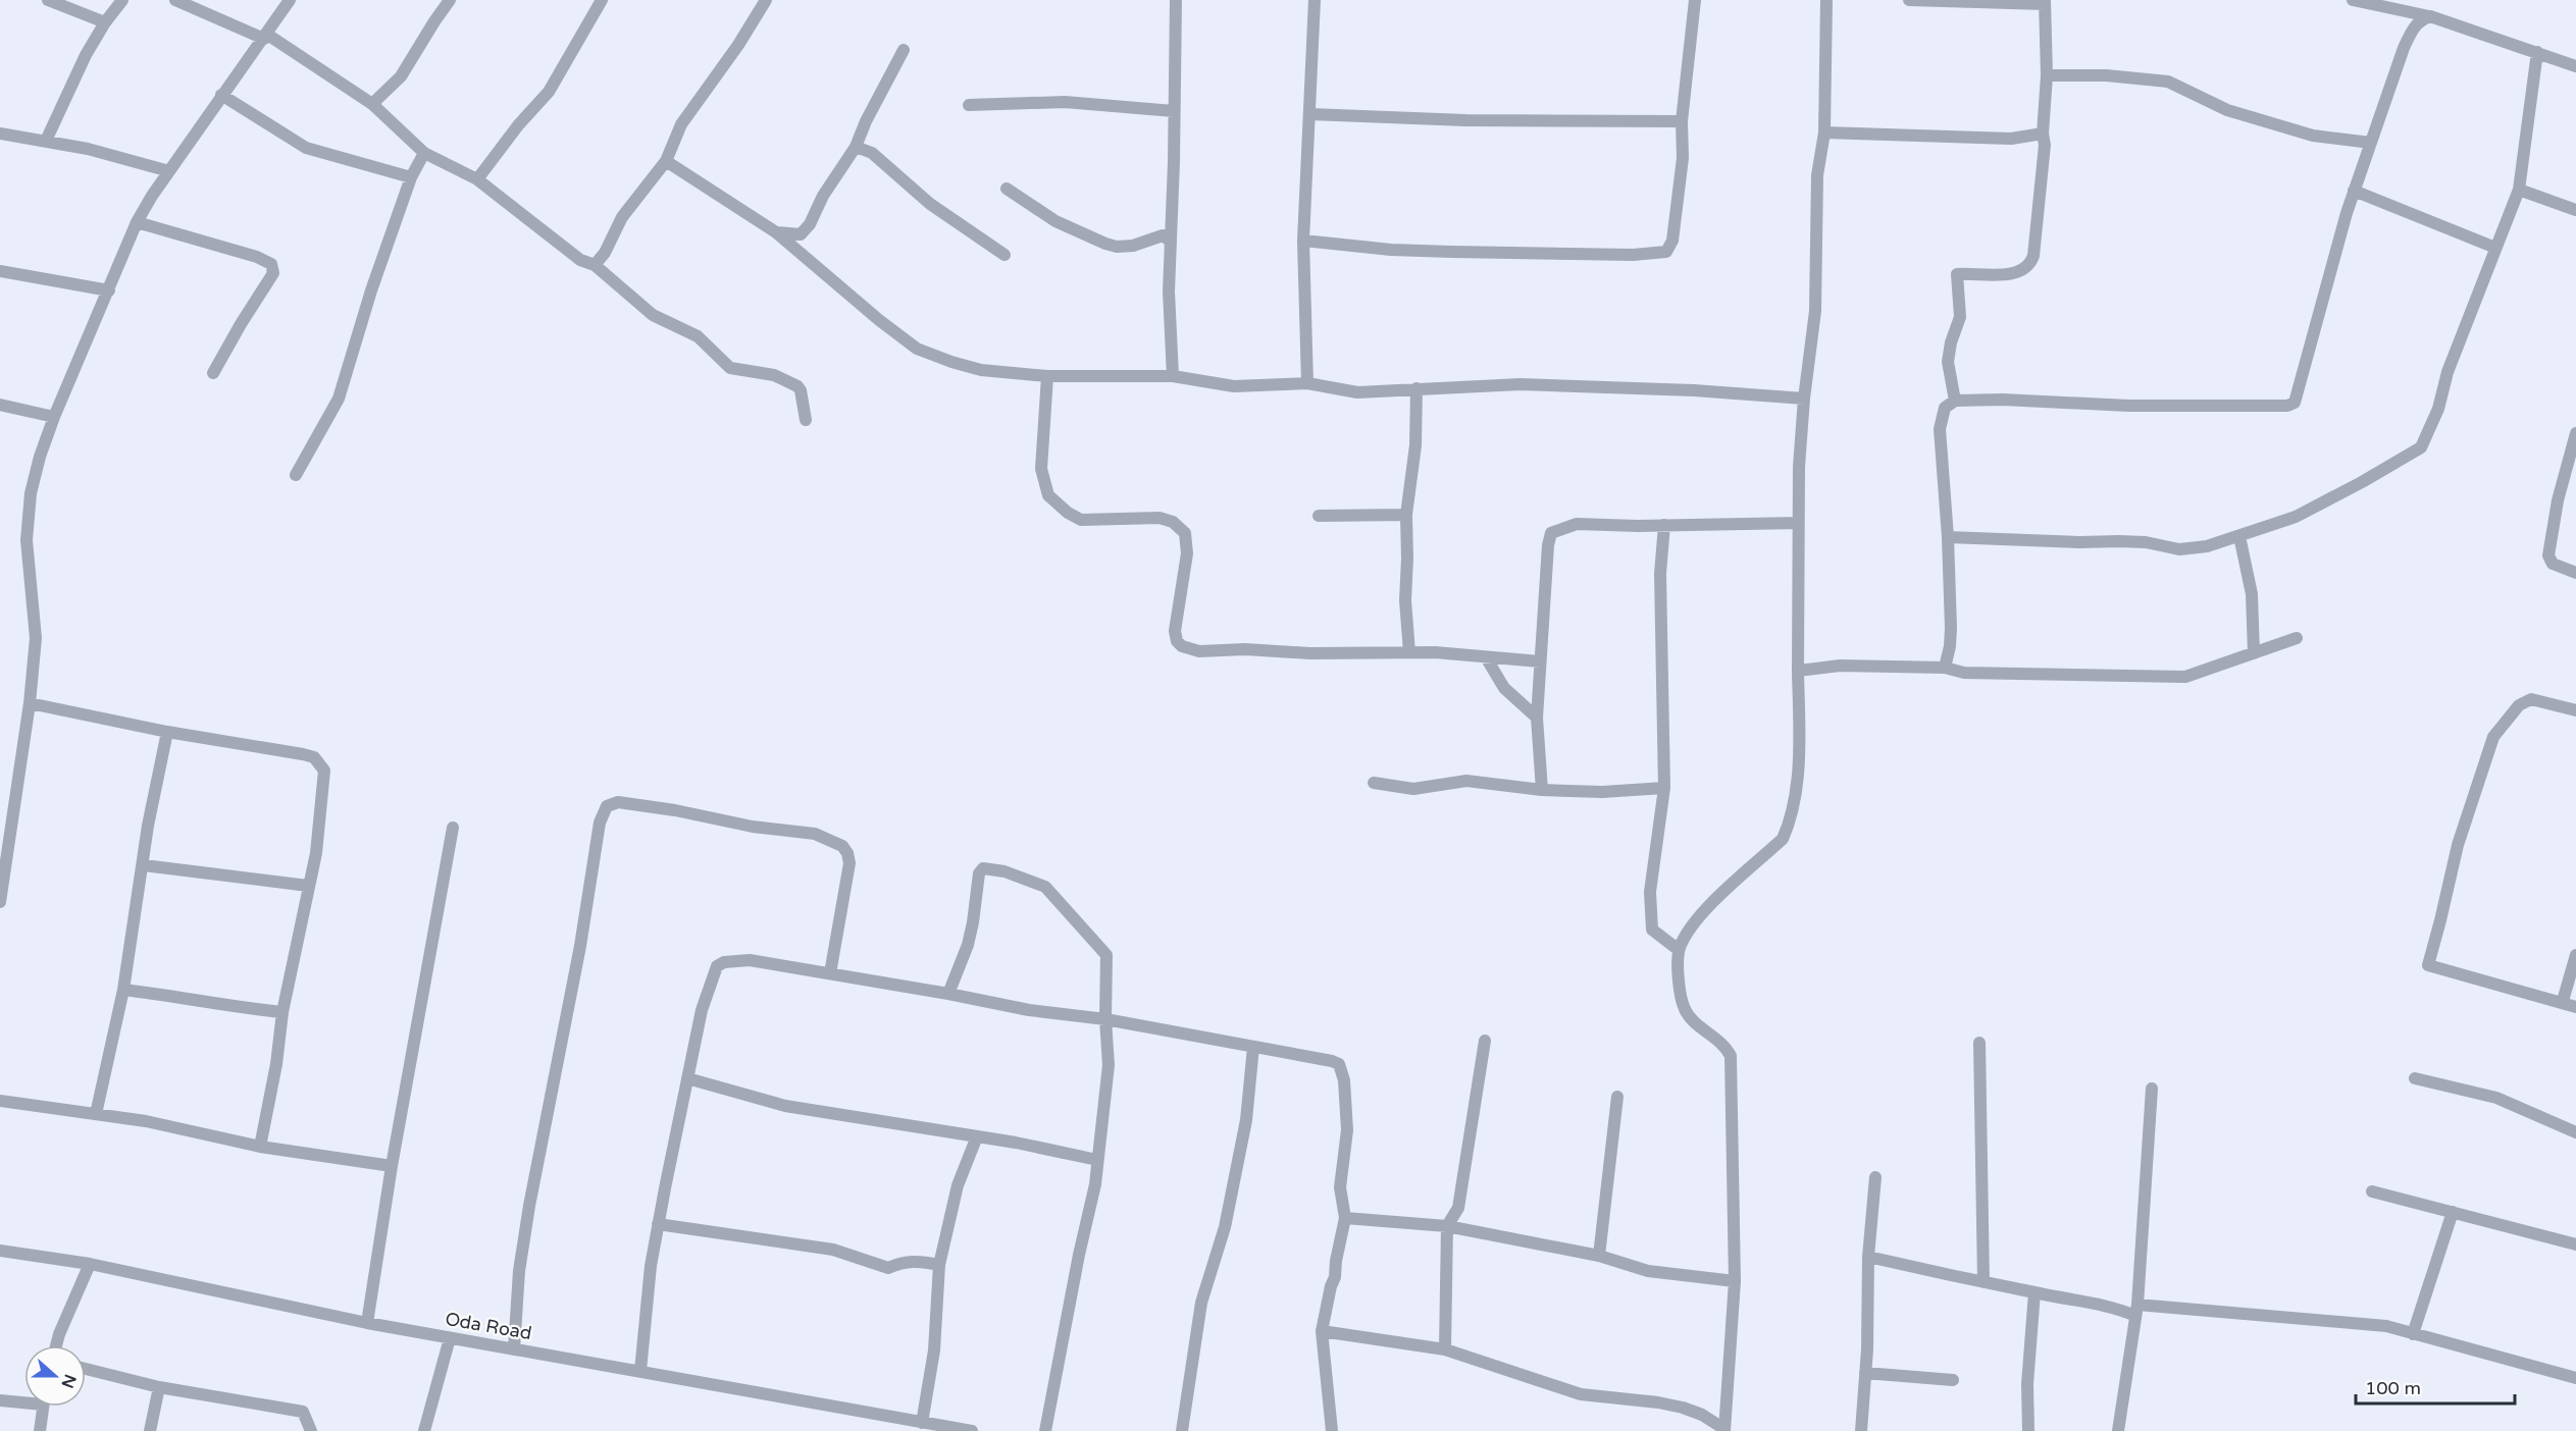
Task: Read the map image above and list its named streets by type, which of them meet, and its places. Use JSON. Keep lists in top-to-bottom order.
{
  "streets": {
    "street": ["Oda Road"]
  },
  "scale_bar": "100 m",
  "north": "right"
}
